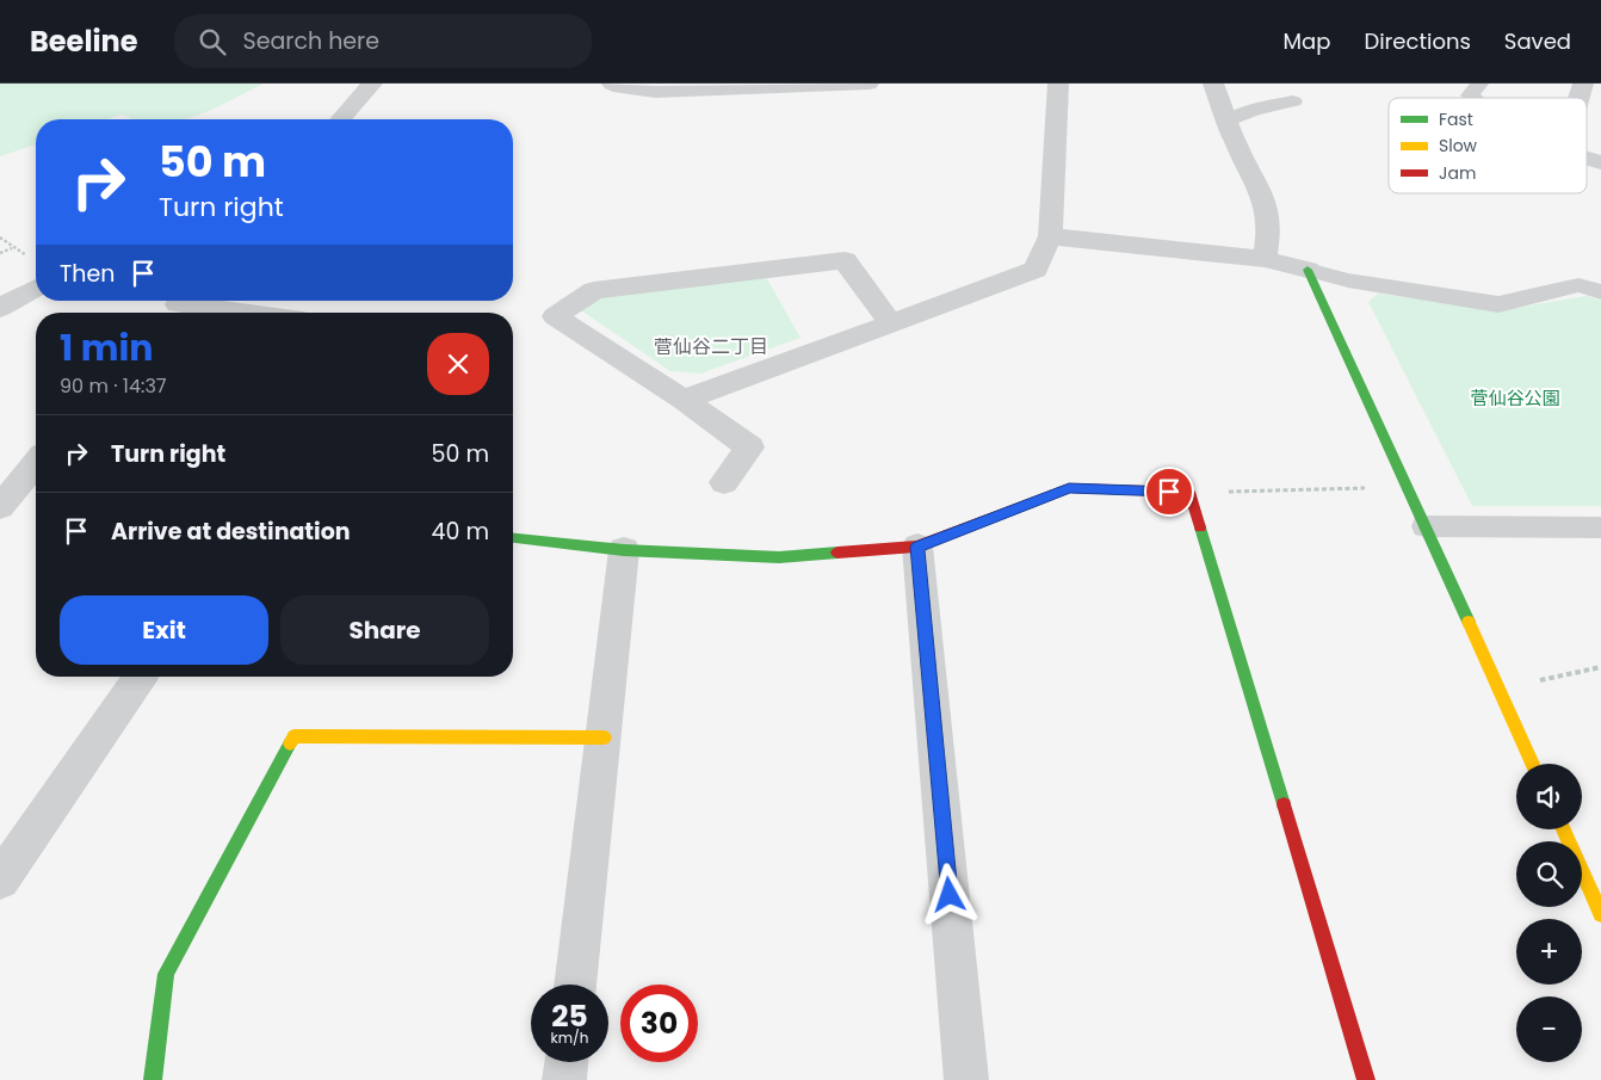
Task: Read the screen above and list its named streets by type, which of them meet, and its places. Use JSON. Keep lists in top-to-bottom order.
{
  "districts": ["菅仙谷二丁目"],
  "parks": ["菅仙谷公園"],
  "legend": ["Fast", "Slow", "Jam"],
  "page": {
    "header": "Beeline",
    "search": "Search here",
    "nav": ["Map", "Directions", "Saved"],
    "turn": ["50 m", "Turn right"],
    "then": "Then",
    "heading": ["1 min", "90 m · 14:37"],
    "list": [
      {
        "name": "Turn right",
        "value": "50 m"
      },
      {
        "name": "Arrive at destination",
        "value": "40 m"
      }
    ],
    "buttons": ["Exit", "Share"],
    "map_buttons": ["+", "−"],
    "speed": "25 km/h",
    "limit": "30"
  }
}
